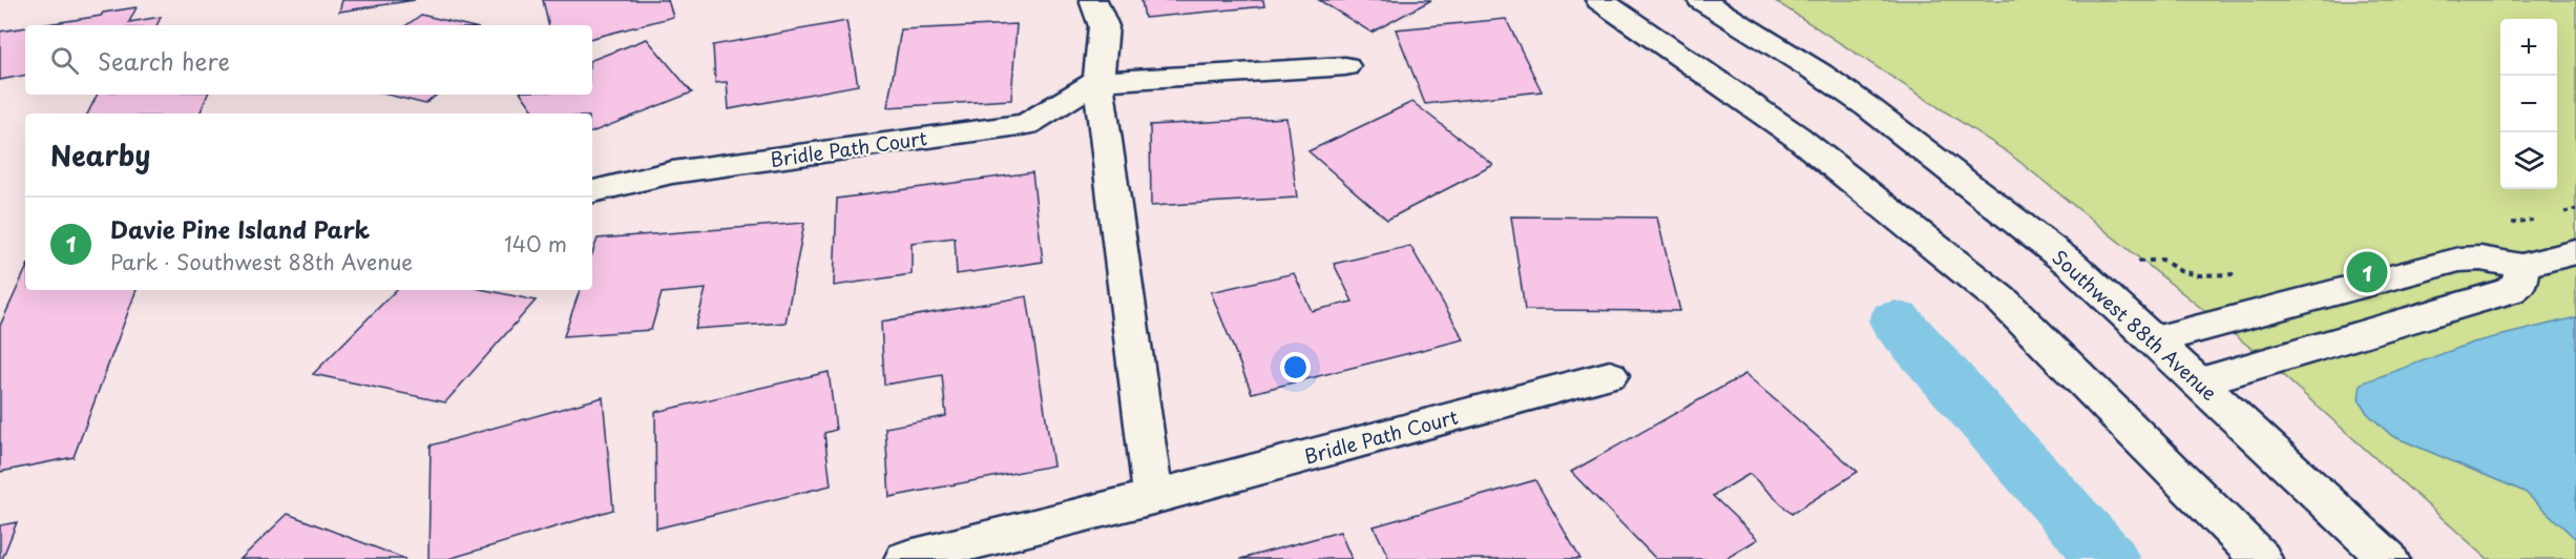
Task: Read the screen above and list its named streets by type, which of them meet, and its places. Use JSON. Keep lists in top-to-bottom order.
{
  "streets": {
    "street": ["Bridle Path Court", "Southwest 88th Avenue"]
  },
  "page": {
    "map_buttons": ["+", "−"],
    "search": "Search here",
    "heading": "Nearby",
    "list": [
      {
        "mark": "1",
        "name": "Davie Pine Island Park",
        "note": "Park · Southwest 88th Avenue",
        "value": "140 m"
      }
    ],
    "pins": "1"
  }
}
